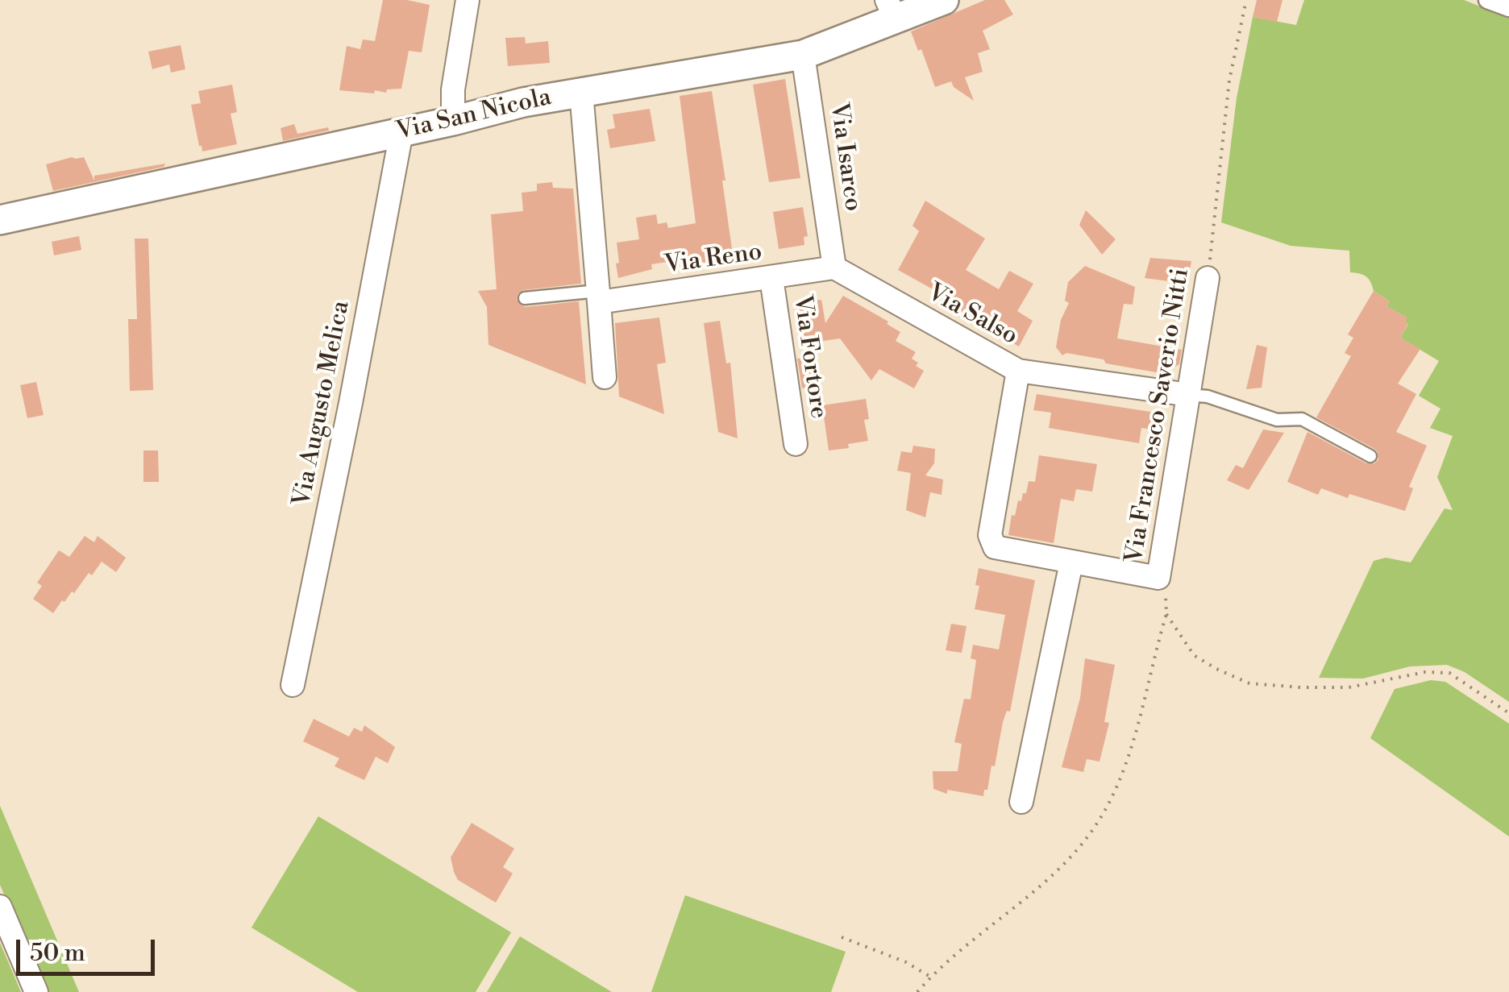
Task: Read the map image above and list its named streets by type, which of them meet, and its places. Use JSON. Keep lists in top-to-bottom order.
{
  "streets": {
    "street": [
      "Via San Nicola",
      "Via Isarco",
      "Via Reno",
      "Via Salso",
      "Via Fortore",
      "Via Augusto Melica",
      "Via Francesco Saverio Nitti"
    ]
  },
  "crossings": [
    ["Via San Nicola", "Via Isarco"],
    ["Via San Nicola", "Via Augusto Melica"],
    ["Via Isarco", "Via Reno"],
    ["Via Isarco", "Via Salso"],
    ["Via Reno", "Via Salso"],
    ["Via Reno", "Via Fortore"],
    ["Via Salso", "Via Francesco Saverio Nitti"]
  ],
  "scale_bar": "50 m"
}
